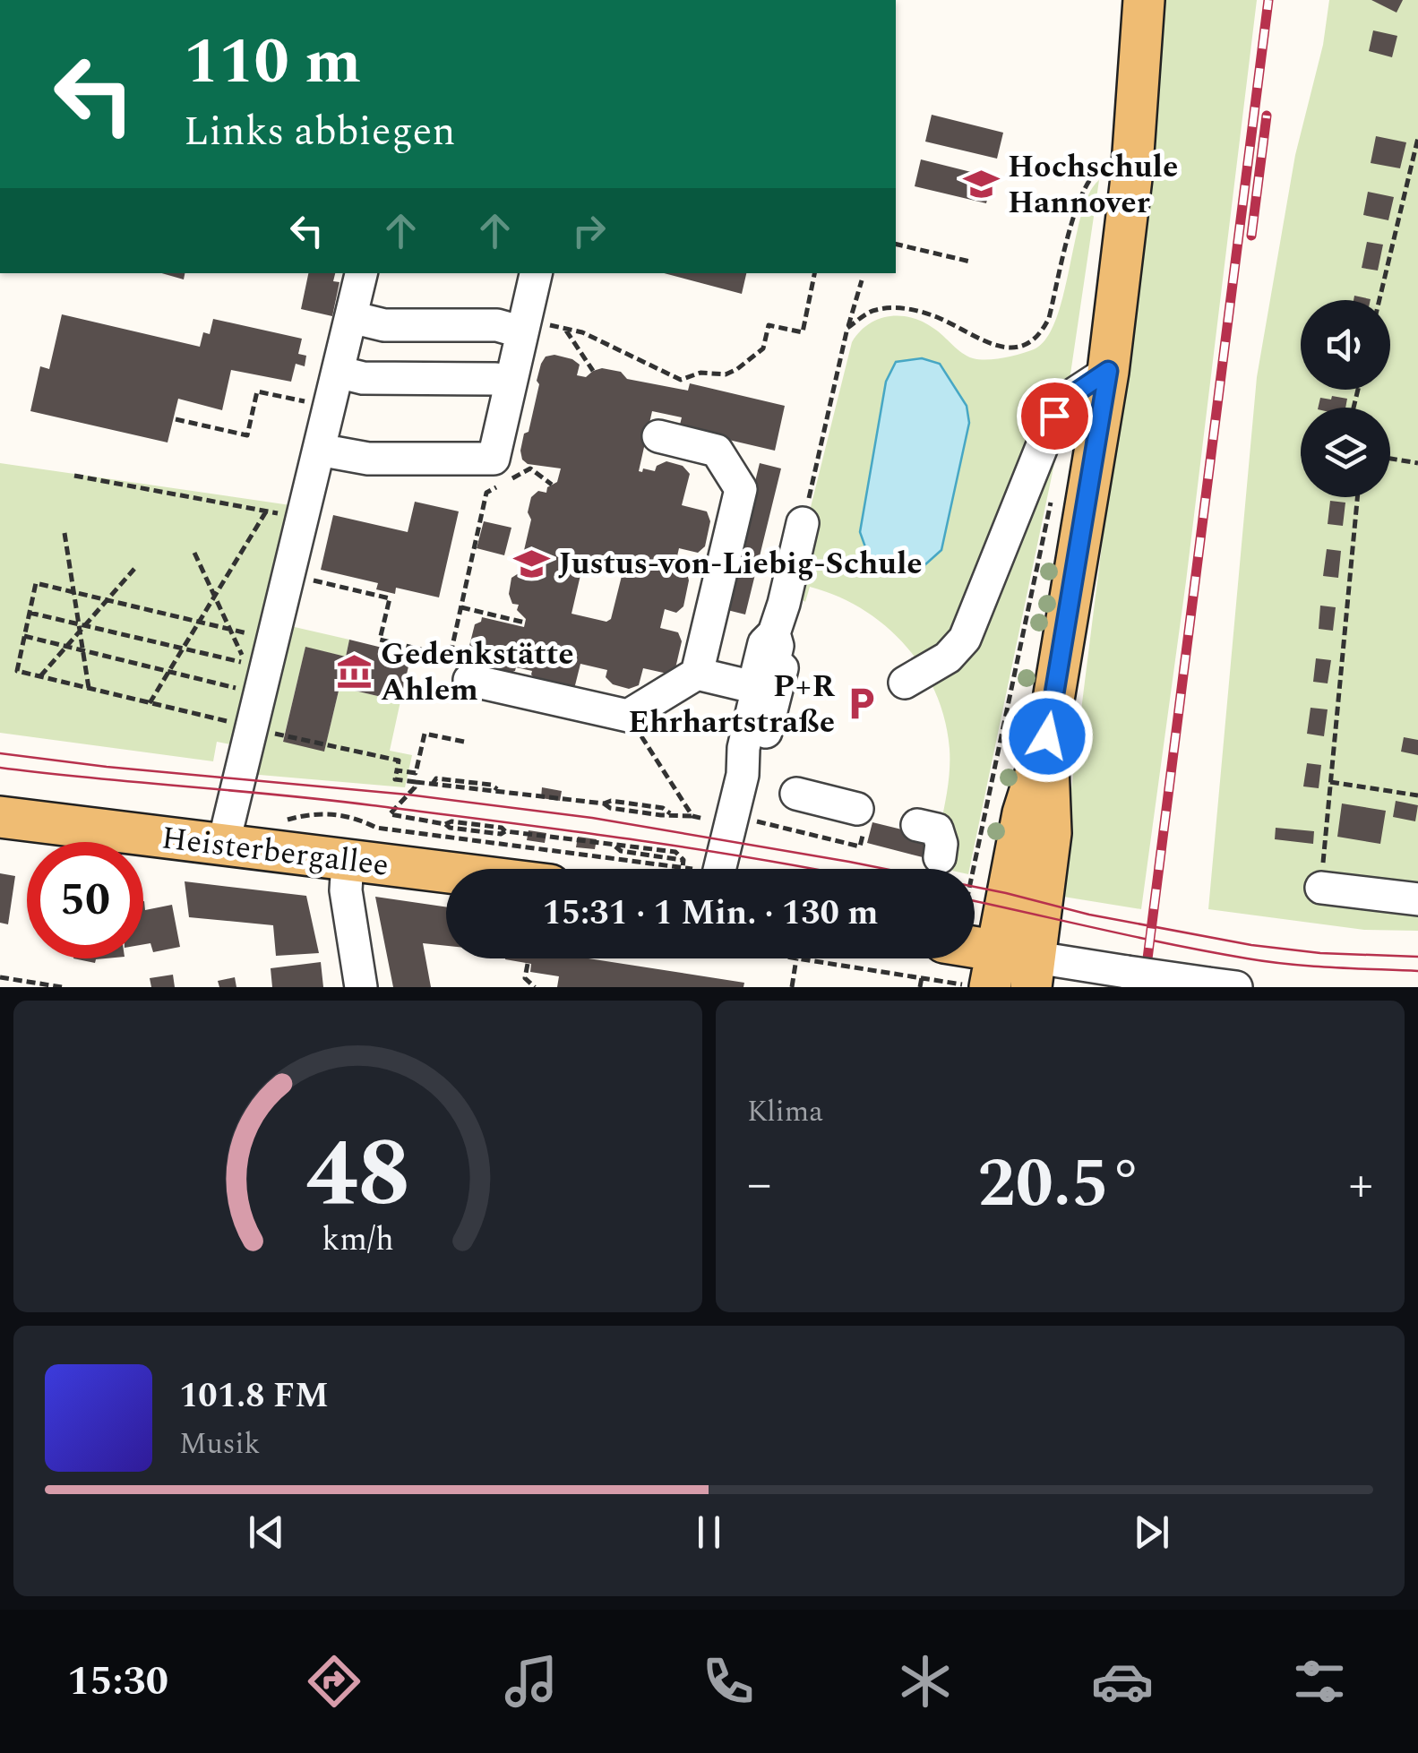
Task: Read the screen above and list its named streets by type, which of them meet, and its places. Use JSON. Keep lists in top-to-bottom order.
{
  "streets": {
    "main road": ["Heisterbergallee"]
  },
  "places": {
    "school or university": ["Hochschule Hannover", "Justus-von-Liebig-Schule"],
    "museum": ["Gedenkstätte Ahlem"],
    "parking": ["P+R Ehrhartstraße"]
  },
  "page": {
    "turn": ["110 m", "Links abbiegen"],
    "limit": "50",
    "trip": "15:31 · 1 Min. · 130 m",
    "tile": "Klima",
    "heat": ["−", "20.5°", "+"],
    "song": ["101.8 FM", "Musik"],
    "tabs": "15:30",
    "gauge": ["48", "km/h"]
  }
}
